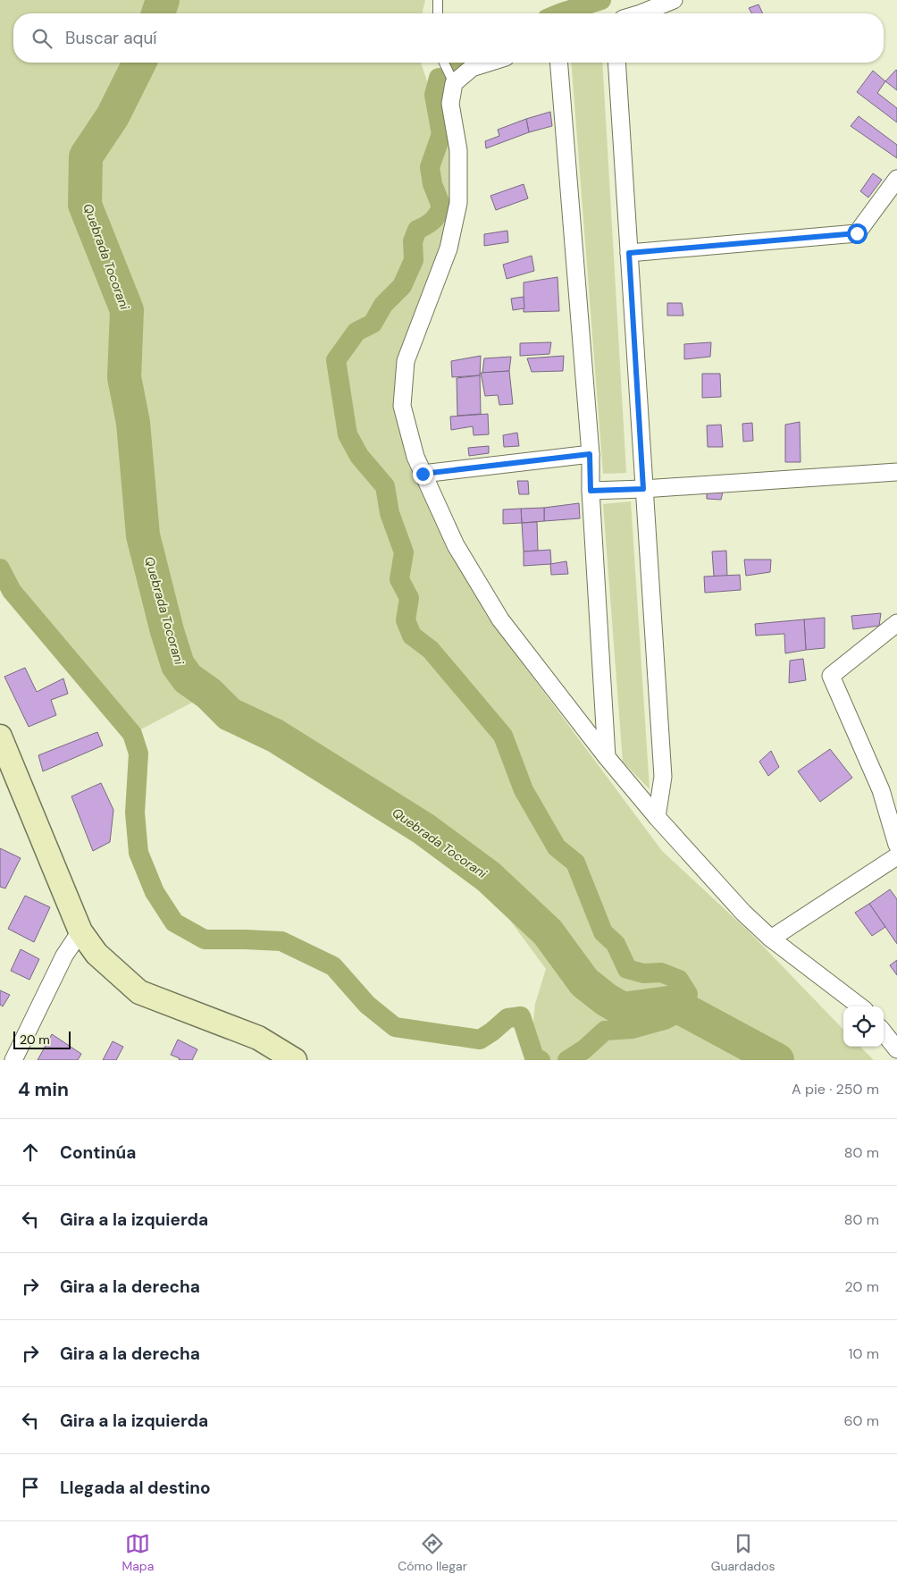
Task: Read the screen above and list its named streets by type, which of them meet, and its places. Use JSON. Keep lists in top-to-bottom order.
{
  "water": ["Quebrada Tocorani"],
  "scale_bar": "20 m",
  "page": {
    "search": "Buscar aquí",
    "scale": "20 m",
    "heading": ["4 min", "A pie · 250 m"],
    "list": [
      ["Continúa", "80 m"],
      ["Gira a la izquierda", "80 m"],
      ["Gira a la derecha", "20 m"],
      ["Gira a la derecha", "10 m"],
      ["Gira a la izquierda", "60 m"],
      "Llegada al destino"
    ],
    "nav": ["Mapa", "Cómo llegar", "Guardados"]
  }
}
